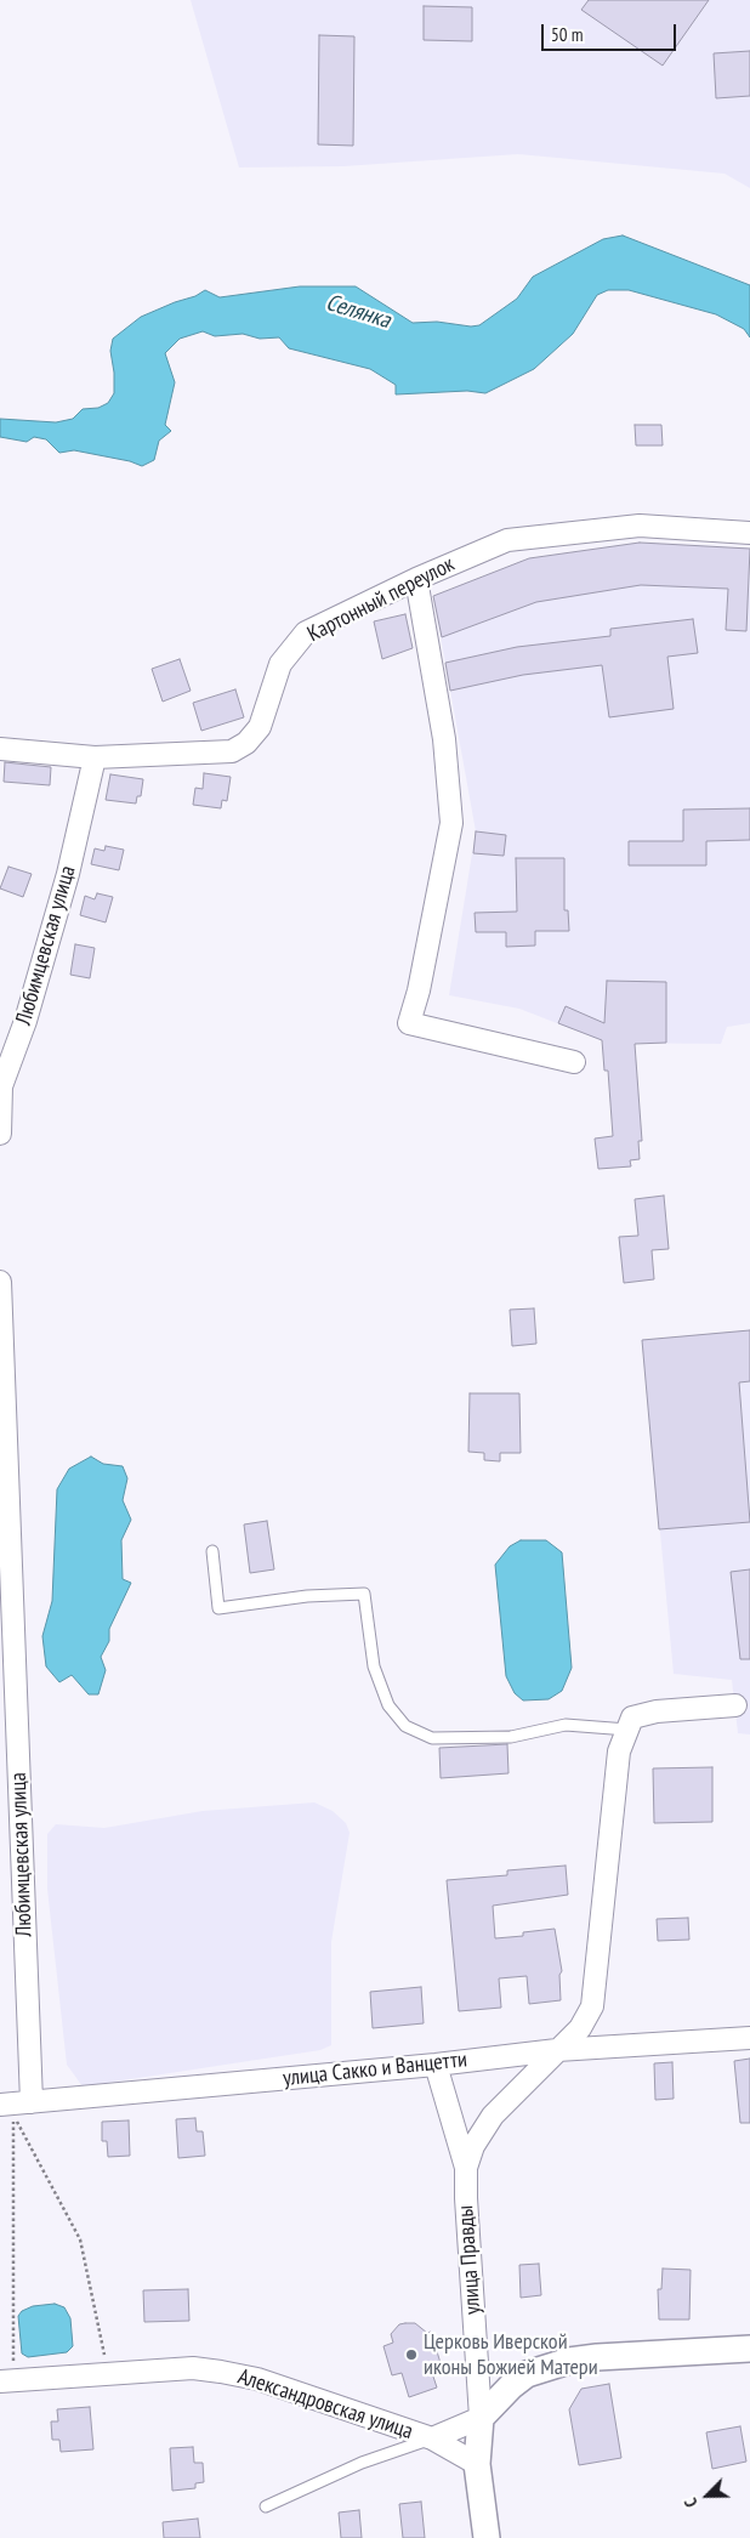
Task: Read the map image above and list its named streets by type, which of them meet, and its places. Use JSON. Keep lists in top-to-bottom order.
{
  "streets": {
    "street": [
      "Картонный переулок",
      "Любимцевская улица",
      "улица Сакко и Ванцетти",
      "улица Правды",
      "Александровская улица"
    ]
  },
  "crossings": [
    ["Картонный переулок", "Любимцевская улица"],
    ["Любимцевская улица", "улица Сакко и Ванцетти"],
    ["улица Сакко и Ванцетти", "улица Правды"],
    ["улица Правды", "Александровская улица"]
  ],
  "water": ["Селянка"],
  "places": ["Церковь Иверской иконы Божией Матери"],
  "scale_bar": "50 m",
  "north": "bottom left"
}
